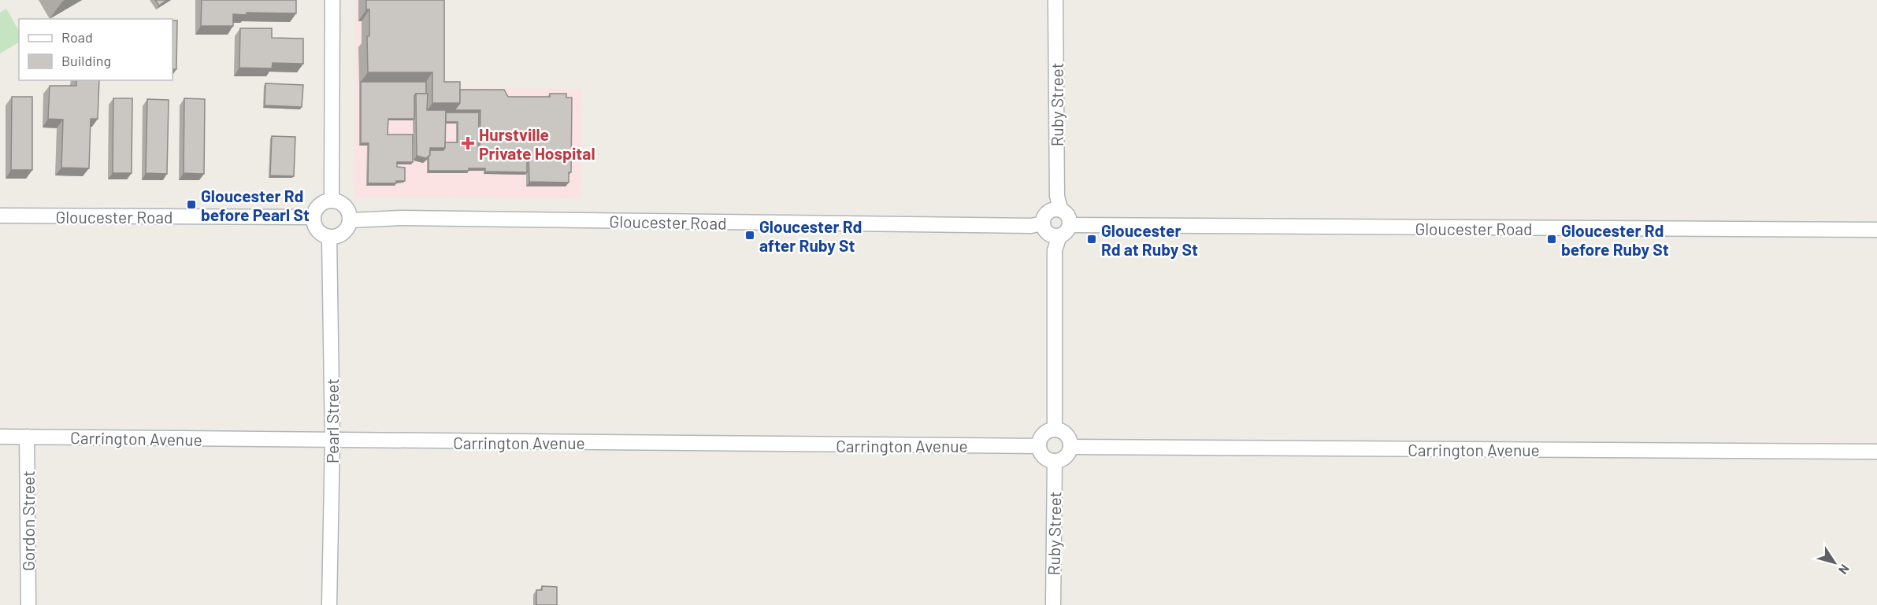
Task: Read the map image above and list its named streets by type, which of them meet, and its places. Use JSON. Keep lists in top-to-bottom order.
{
  "streets": {
    "street": [
      "Ruby Street",
      "Gloucester Road",
      "Pearl Street",
      "Carrington Avenue",
      "Gordon Street"
    ]
  },
  "crossings": [
    ["Ruby Street", "Gloucester Road"],
    ["Ruby Street", "Carrington Avenue"],
    ["Gloucester Road", "Pearl Street"],
    ["Pearl Street", "Carrington Avenue"],
    ["Carrington Avenue", "Gordon Street"]
  ],
  "places": {
    "health": ["Hurstville Private Hospital"],
    "transit": [
      "Gloucester Rd before Pearl St",
      "Gloucester Rd after Ruby St",
      "Gloucester Rd at Ruby St",
      "Gloucester Rd before Ruby St"
    ]
  },
  "legend": ["Road", "Building"],
  "north": "bottom right"
}
